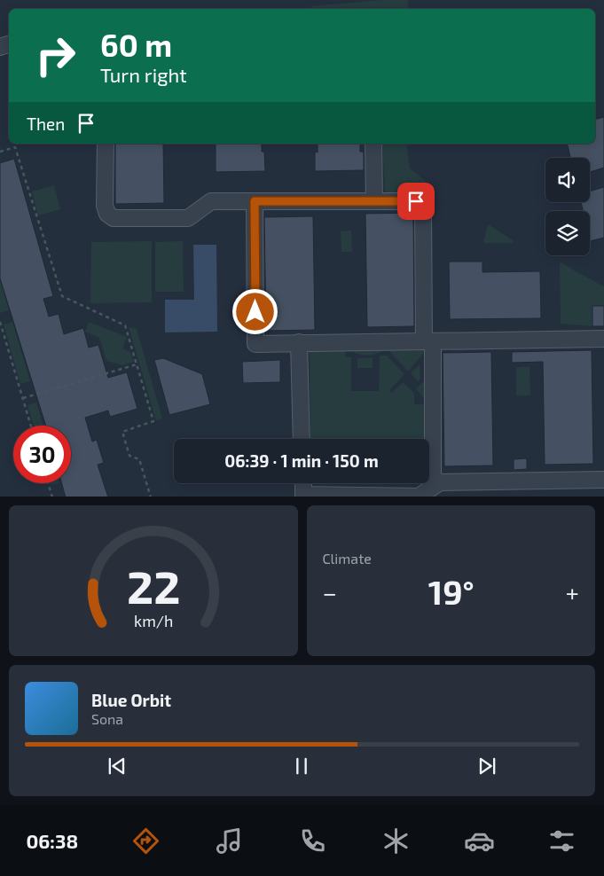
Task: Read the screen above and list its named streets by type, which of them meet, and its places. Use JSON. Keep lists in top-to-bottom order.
{
  "page": {
    "turn": ["60 m", "Turn right"],
    "then": "Then",
    "limit": "30",
    "trip": "06:39 · 1 min · 150 m",
    "tile": "Climate",
    "heat": ["−", "19°", "+"],
    "song": ["Blue Orbit", "Sona"],
    "tabs": "06:38",
    "gauge": ["22", "km/h"]
  }
}
